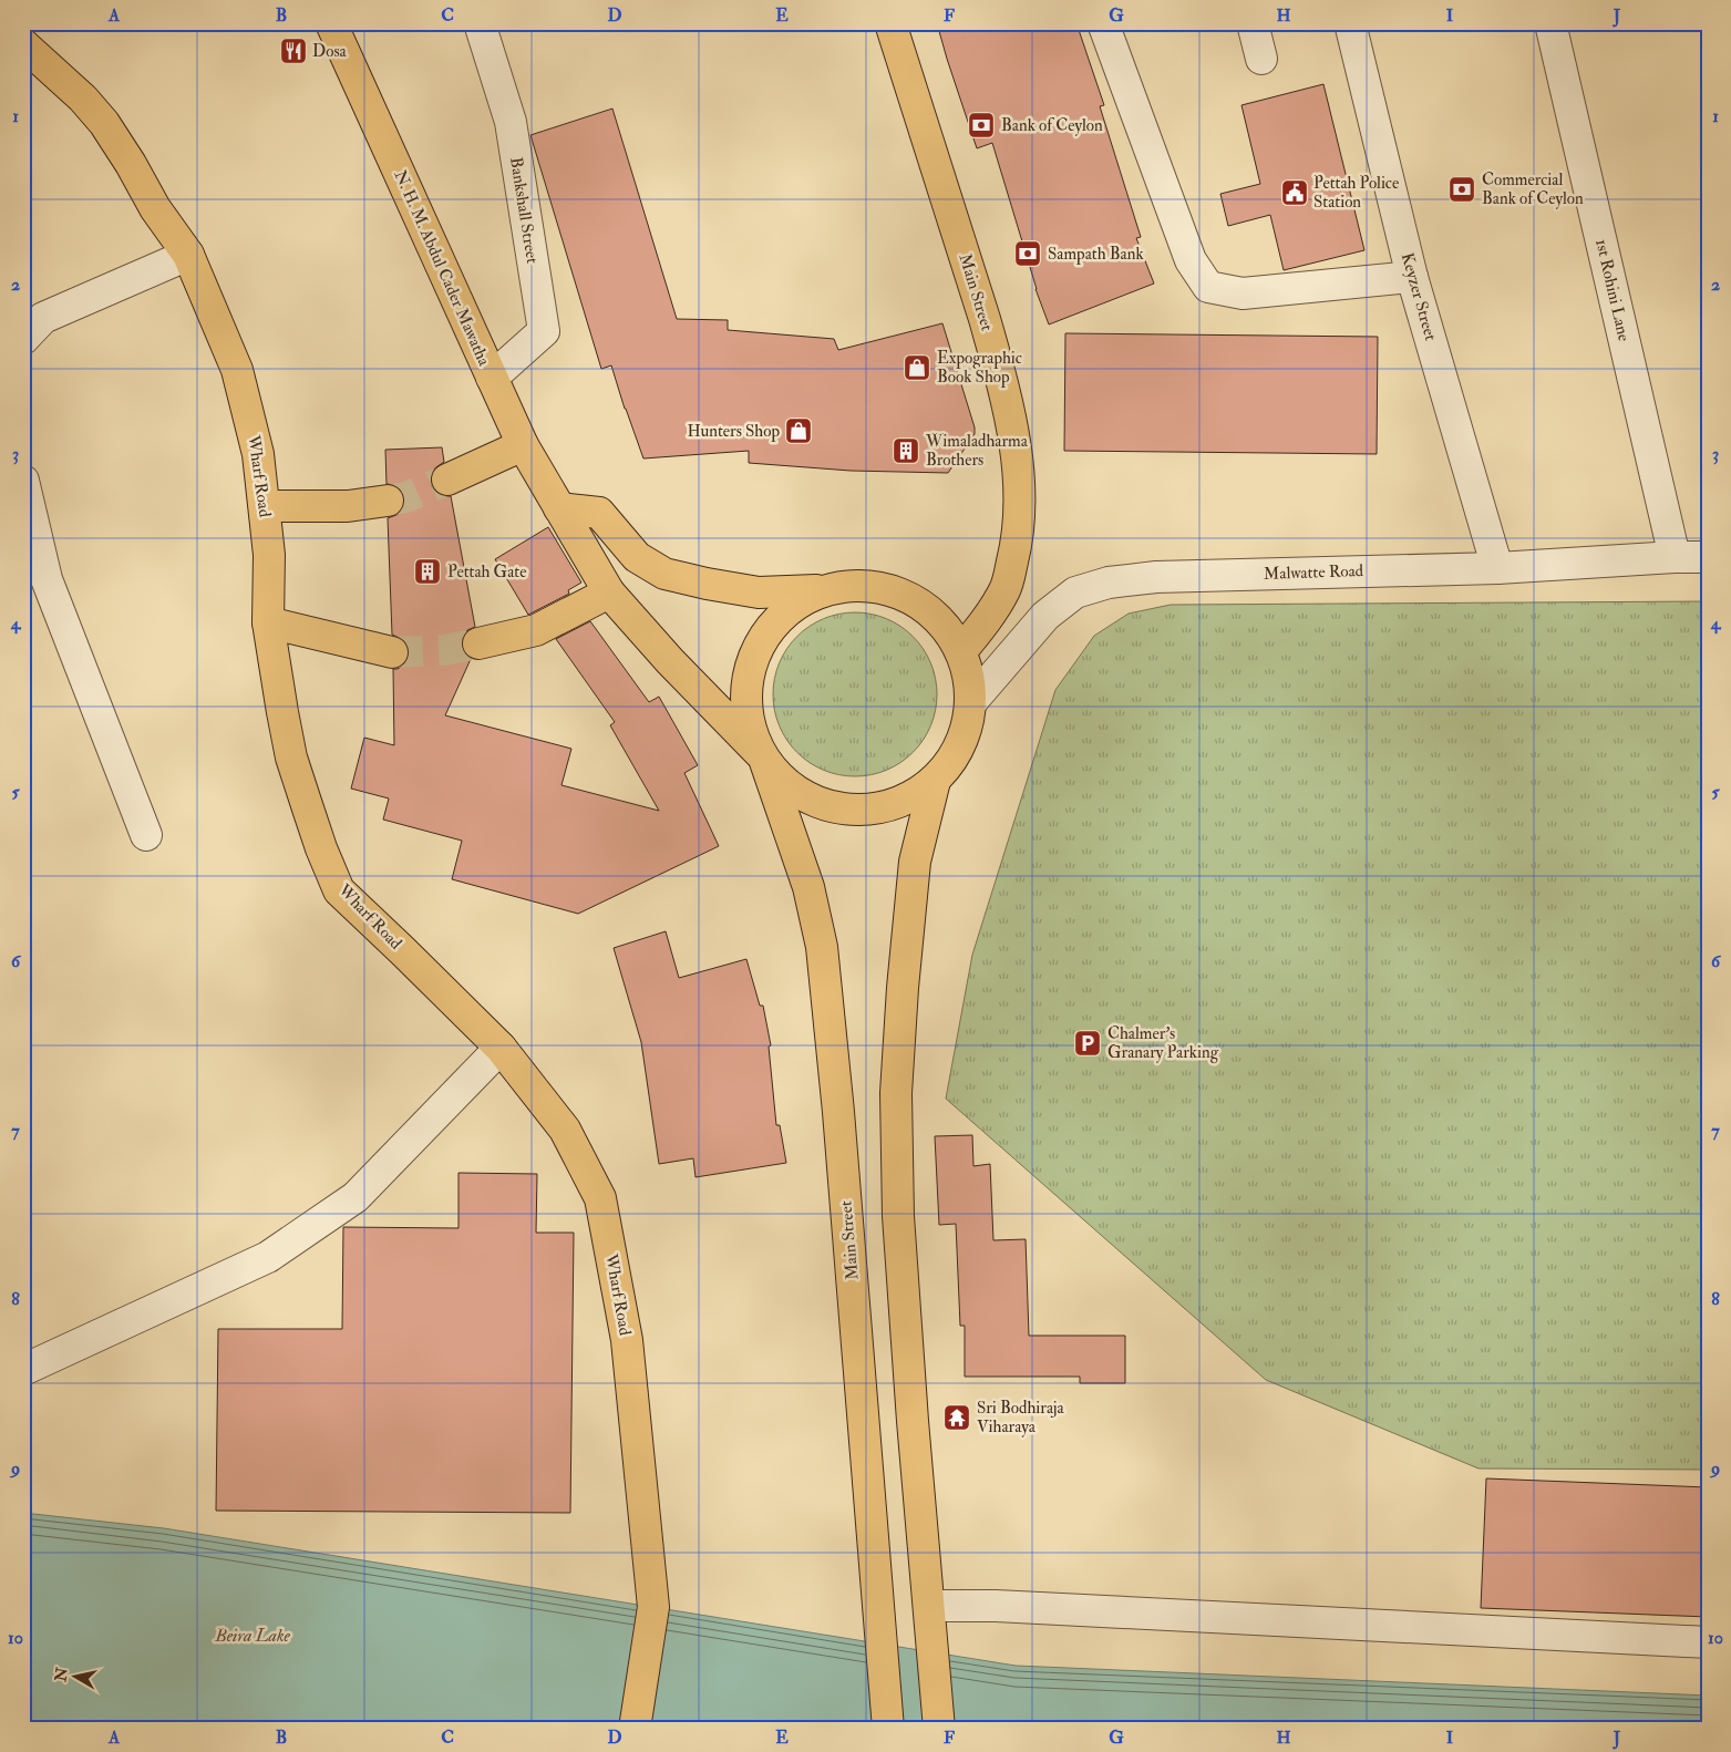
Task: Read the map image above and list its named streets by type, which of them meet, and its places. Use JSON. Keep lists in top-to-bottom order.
{
  "streets": {
    "main road": ["N. H. M. Abdul Cader Mawatha", "Main Street", "Wharf Road"],
    "street": [
      "Bankshall Street",
      "1st Rohini Lane",
      "Keyzer Street",
      "Malwatte Road"
    ]
  },
  "crossings": [
    ["Bankshall Street", "N. H. M. Abdul Cader Mawatha"],
    ["N. H. M. Abdul Cader Mawatha", "Main Street"],
    ["1st Rohini Lane", "Malwatte Road"],
    ["Keyzer Street", "Malwatte Road"]
  ],
  "water": ["Beira Lake"],
  "places": {
    "restaurant": ["Dosa"],
    "bank": ["Bank of Ceylon", "Commercial Bank of Ceylon", "Sampath Bank"],
    "public building": ["Pettah Police Station"],
    "shop": ["Expographic Book Shop", "Hunters Shop"],
    "building": ["Wimaladharma Brothers", "Pettah Gate"],
    "parking": ["Chalmer's Granary Parking"],
    "temple": ["Sri Bodhiraja Viharaya"]
  },
  "north": "left",
  "grid": {
    "columns": [
      "A",
      "B",
      "C",
      "D",
      "E",
      "F",
      "G",
      "H",
      "I",
      "J"
    ],
    "rows": [
      "1",
      "2",
      "3",
      "4",
      "5",
      "6",
      "7",
      "8",
      "9",
      "10"
    ]
  }
}
